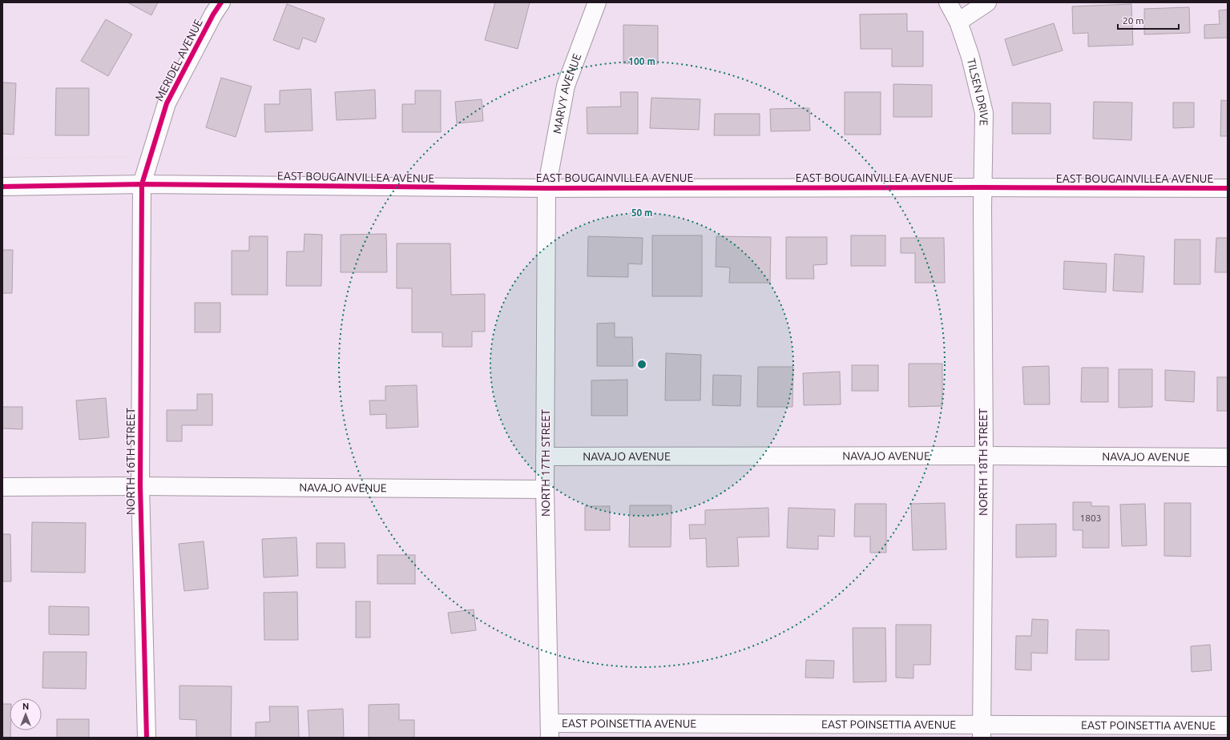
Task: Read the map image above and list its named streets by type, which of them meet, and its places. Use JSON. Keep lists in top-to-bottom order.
{
  "streets": {
    "street": [
      "MERIDEL AVENUE",
      "TILSEN DRIVE",
      "MARVY AVENUE",
      "EAST BOUGAINVILLEA AVENUE",
      "NAVAJO AVENUE",
      "NORTH 16TH STREET",
      "NORTH 18TH STREET",
      "NORTH 17TH STREET",
      "EAST POINSETTIA AVENUE"
    ]
  },
  "crossings": [
    ["MERIDEL AVENUE", "EAST BOUGAINVILLEA AVENUE"],
    ["MERIDEL AVENUE", "NORTH 16TH STREET"],
    ["TILSEN DRIVE", "EAST BOUGAINVILLEA AVENUE"],
    ["TILSEN DRIVE", "NORTH 18TH STREET"],
    ["MARVY AVENUE", "EAST BOUGAINVILLEA AVENUE"],
    ["MARVY AVENUE", "NORTH 17TH STREET"],
    ["EAST BOUGAINVILLEA AVENUE", "NORTH 16TH STREET"],
    ["EAST BOUGAINVILLEA AVENUE", "NORTH 18TH STREET"],
    ["EAST BOUGAINVILLEA AVENUE", "NORTH 17TH STREET"],
    ["NAVAJO AVENUE", "NORTH 16TH STREET"],
    ["NAVAJO AVENUE", "NORTH 18TH STREET"],
    ["NAVAJO AVENUE", "NORTH 17TH STREET"],
    ["NORTH 18TH STREET", "EAST POINSETTIA AVENUE"],
    ["NORTH 17TH STREET", "EAST POINSETTIA AVENUE"]
  ],
  "house_numbers": ["1803"],
  "scale_bar": "20 m",
  "north": "top",
  "rings": ["100 m", "50 m"]
}
